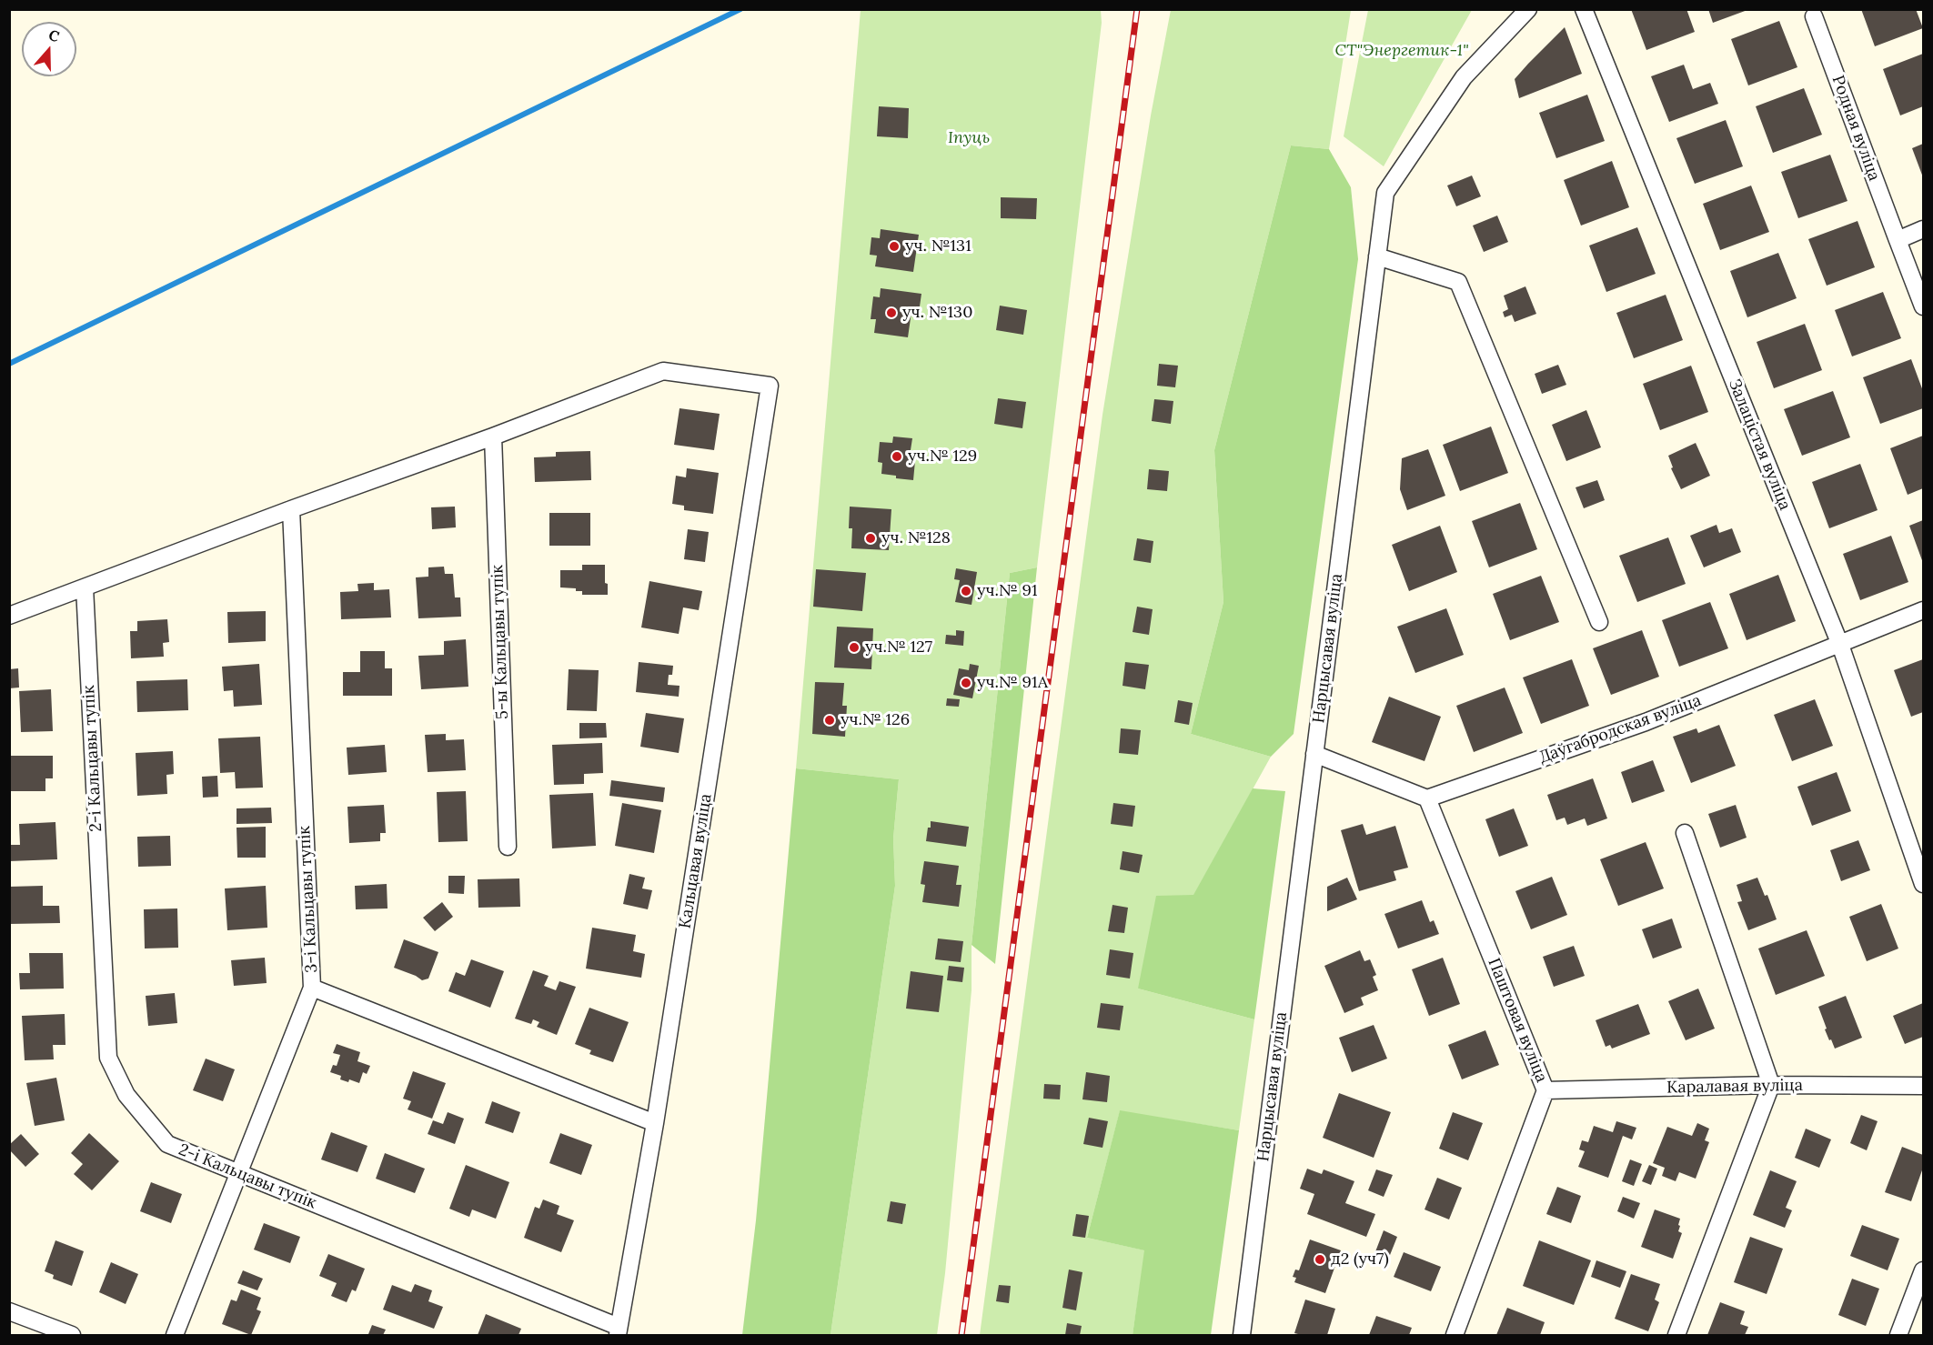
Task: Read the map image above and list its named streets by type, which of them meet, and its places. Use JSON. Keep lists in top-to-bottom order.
{
  "streets": {
    "street": [
      "Родная вуліца",
      "Залацістая вуліца",
      "5-ы Кальцавы тупік",
      "Нарцысавая вуліца",
      "Даўгабродская вуліца",
      "2-і Кальцавы тупік",
      "Кальцавая вуліца",
      "3-і Кальцавы тупік",
      "Паштовая вуліца",
      "Каралавая вуліца"
    ]
  },
  "crossings": [
    ["Залацістая вуліца", "Даўгабродская вуліца"],
    ["5-ы Кальцавы тупік", "Кальцавая вуліца"],
    ["Даўгабродская вуліца", "Паштовая вуліца"],
    ["2-і Кальцавы тупік", "Кальцавая вуліца"],
    ["Кальцавая вуліца", "3-і Кальцавы тупік"],
    ["Паштовая вуліца", "Каралавая вуліца"]
  ],
  "parks": ["СТ\"Энергетик-1\"", "Іпуць"],
  "places": [
    "уч. №131",
    "уч. №130",
    "уч.№ 129",
    "уч. №128",
    "уч.№ 91",
    "уч.№ 127",
    "уч.№ 91А",
    "уч.№ 126",
    "д2 (уч7)"
  ],
  "north": "top"
}
